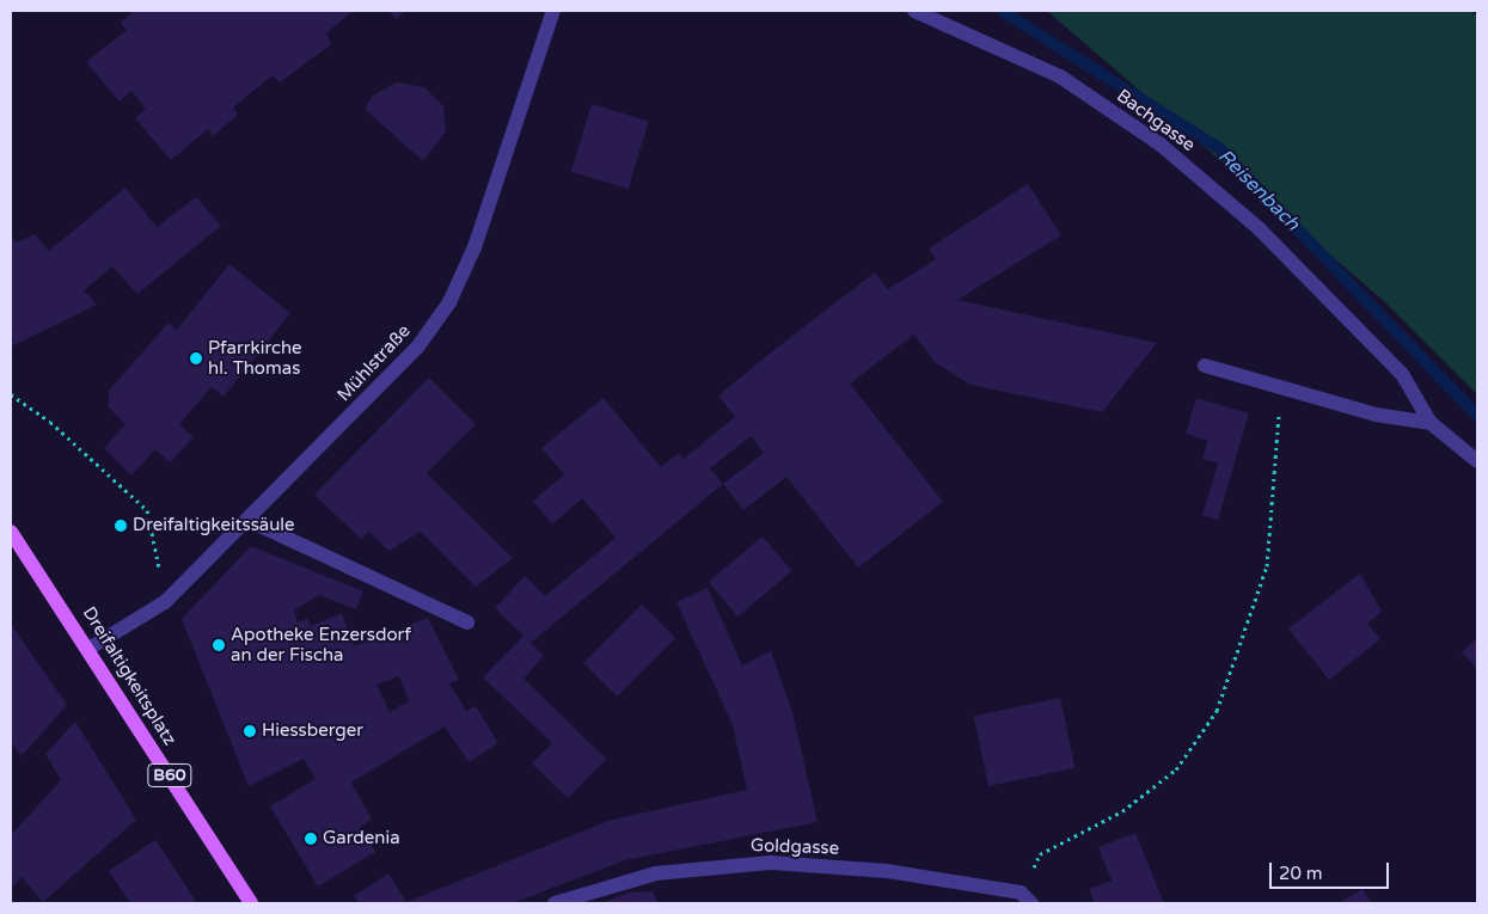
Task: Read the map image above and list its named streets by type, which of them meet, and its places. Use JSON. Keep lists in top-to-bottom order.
{
  "streets": {
    "main road": ["Dreifaltigkeitsplatz", "B60"],
    "street": ["Bachgasse", "Mühlstraße", "Goldgasse"]
  },
  "crossings": [
    ["Mühlstraße", "Dreifaltigkeitsplatz"]
  ],
  "water": ["Reisenbach"],
  "places": [
    "Pfarrkirche hl. Thomas",
    "Dreifaltigkeitssäule",
    "Apotheke Enzersdorf an der Fischa",
    "Hiessberger",
    "Gardenia"
  ],
  "scale_bar": "20 m"
}
